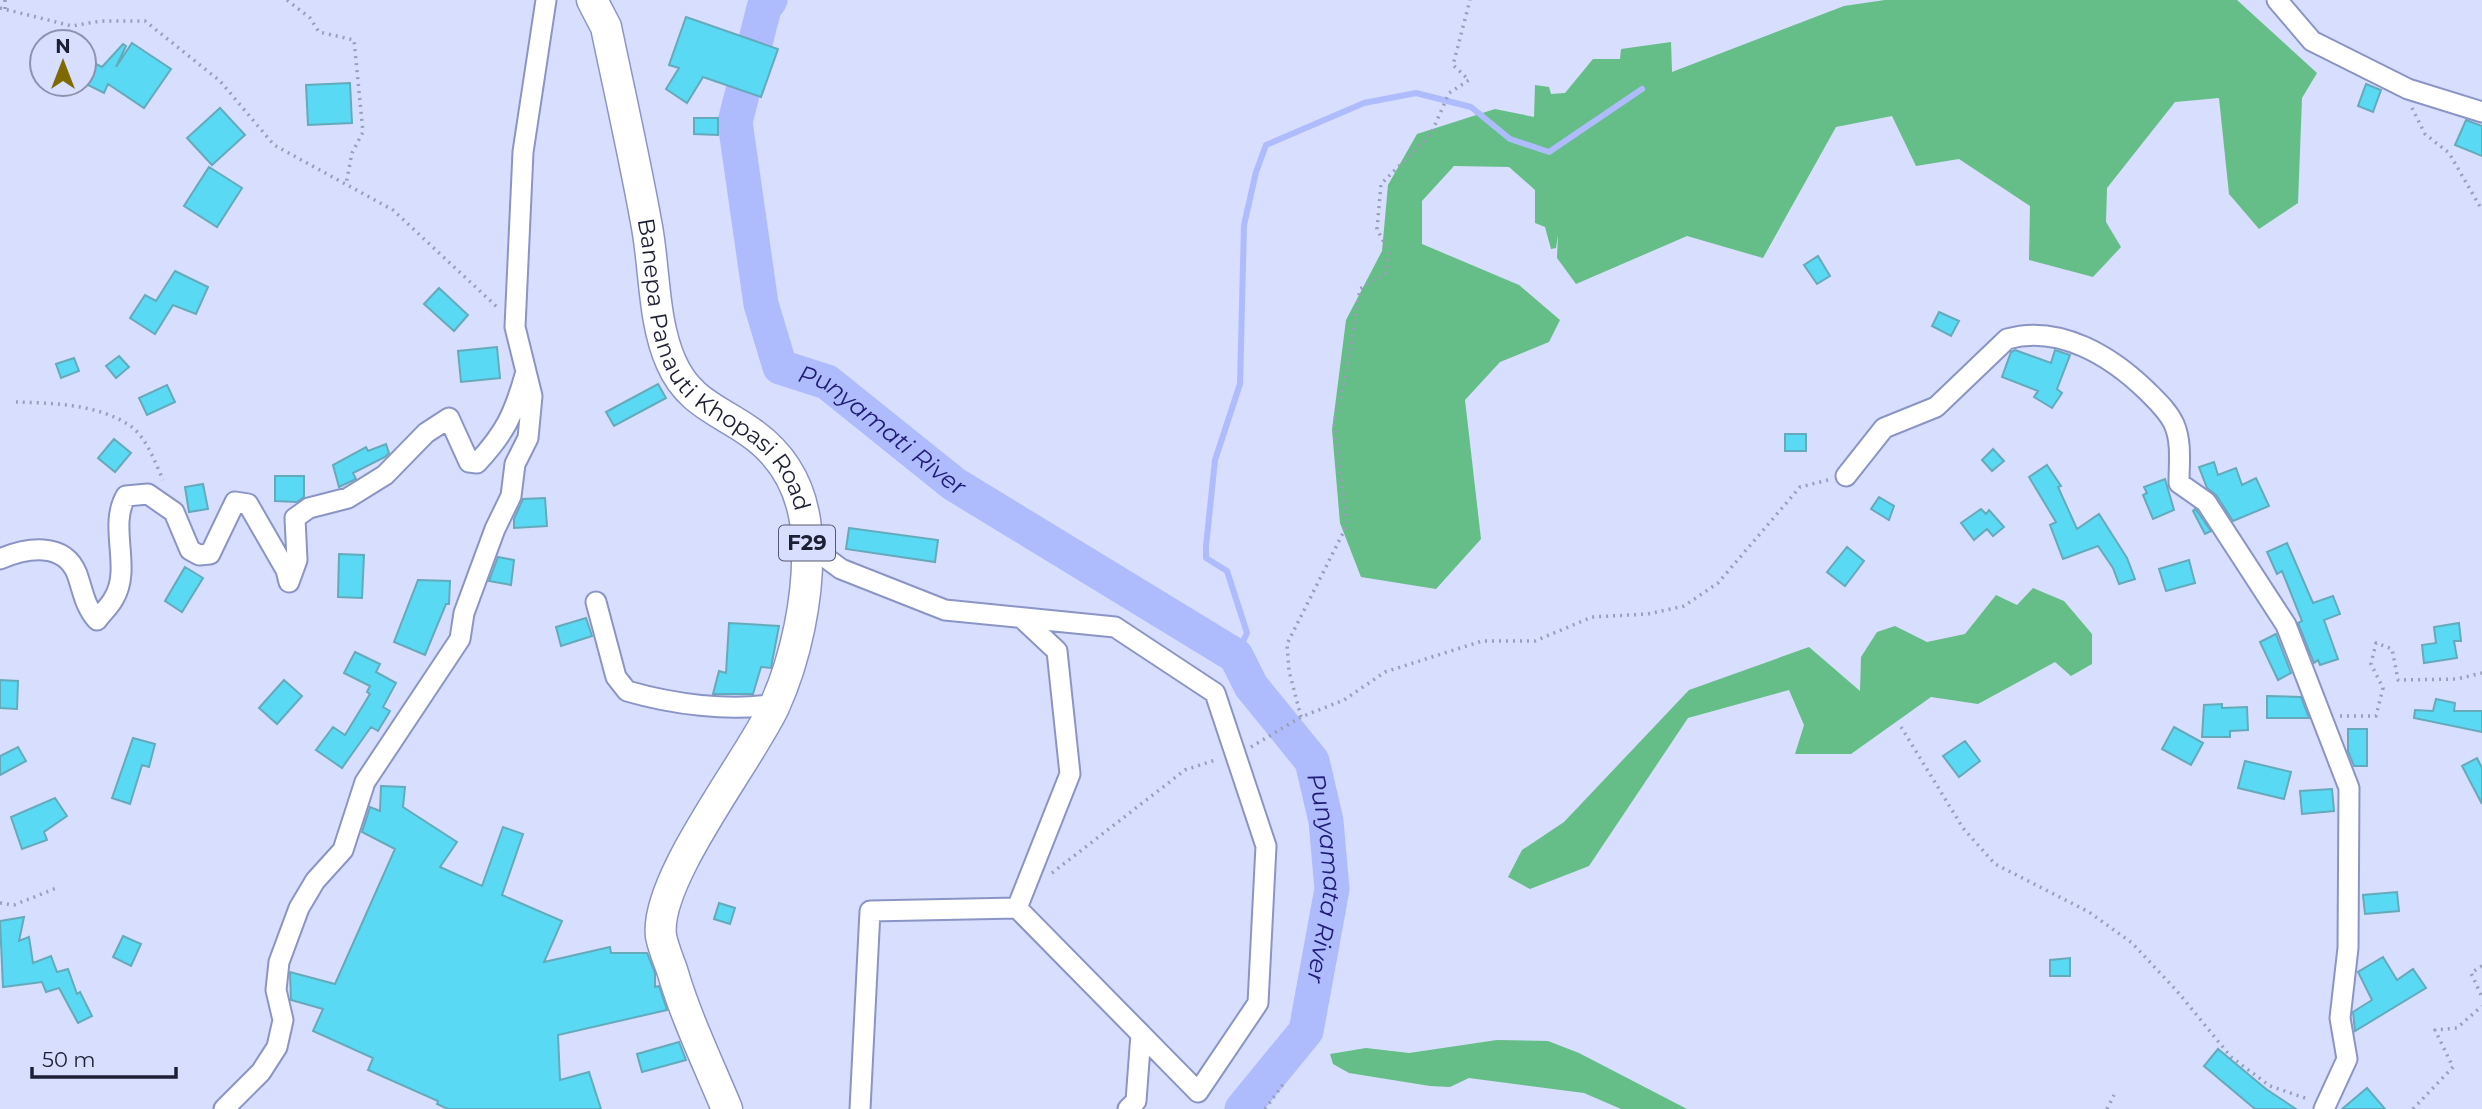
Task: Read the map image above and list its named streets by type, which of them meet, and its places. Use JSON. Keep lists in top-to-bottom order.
{
  "streets": {
    "main road": ["Banepa Panauti Khopasi Road", "F29"]
  },
  "water": ["Punyamati River", "Punyamata River"],
  "scale_bar": "50 m",
  "north": "top"
}
